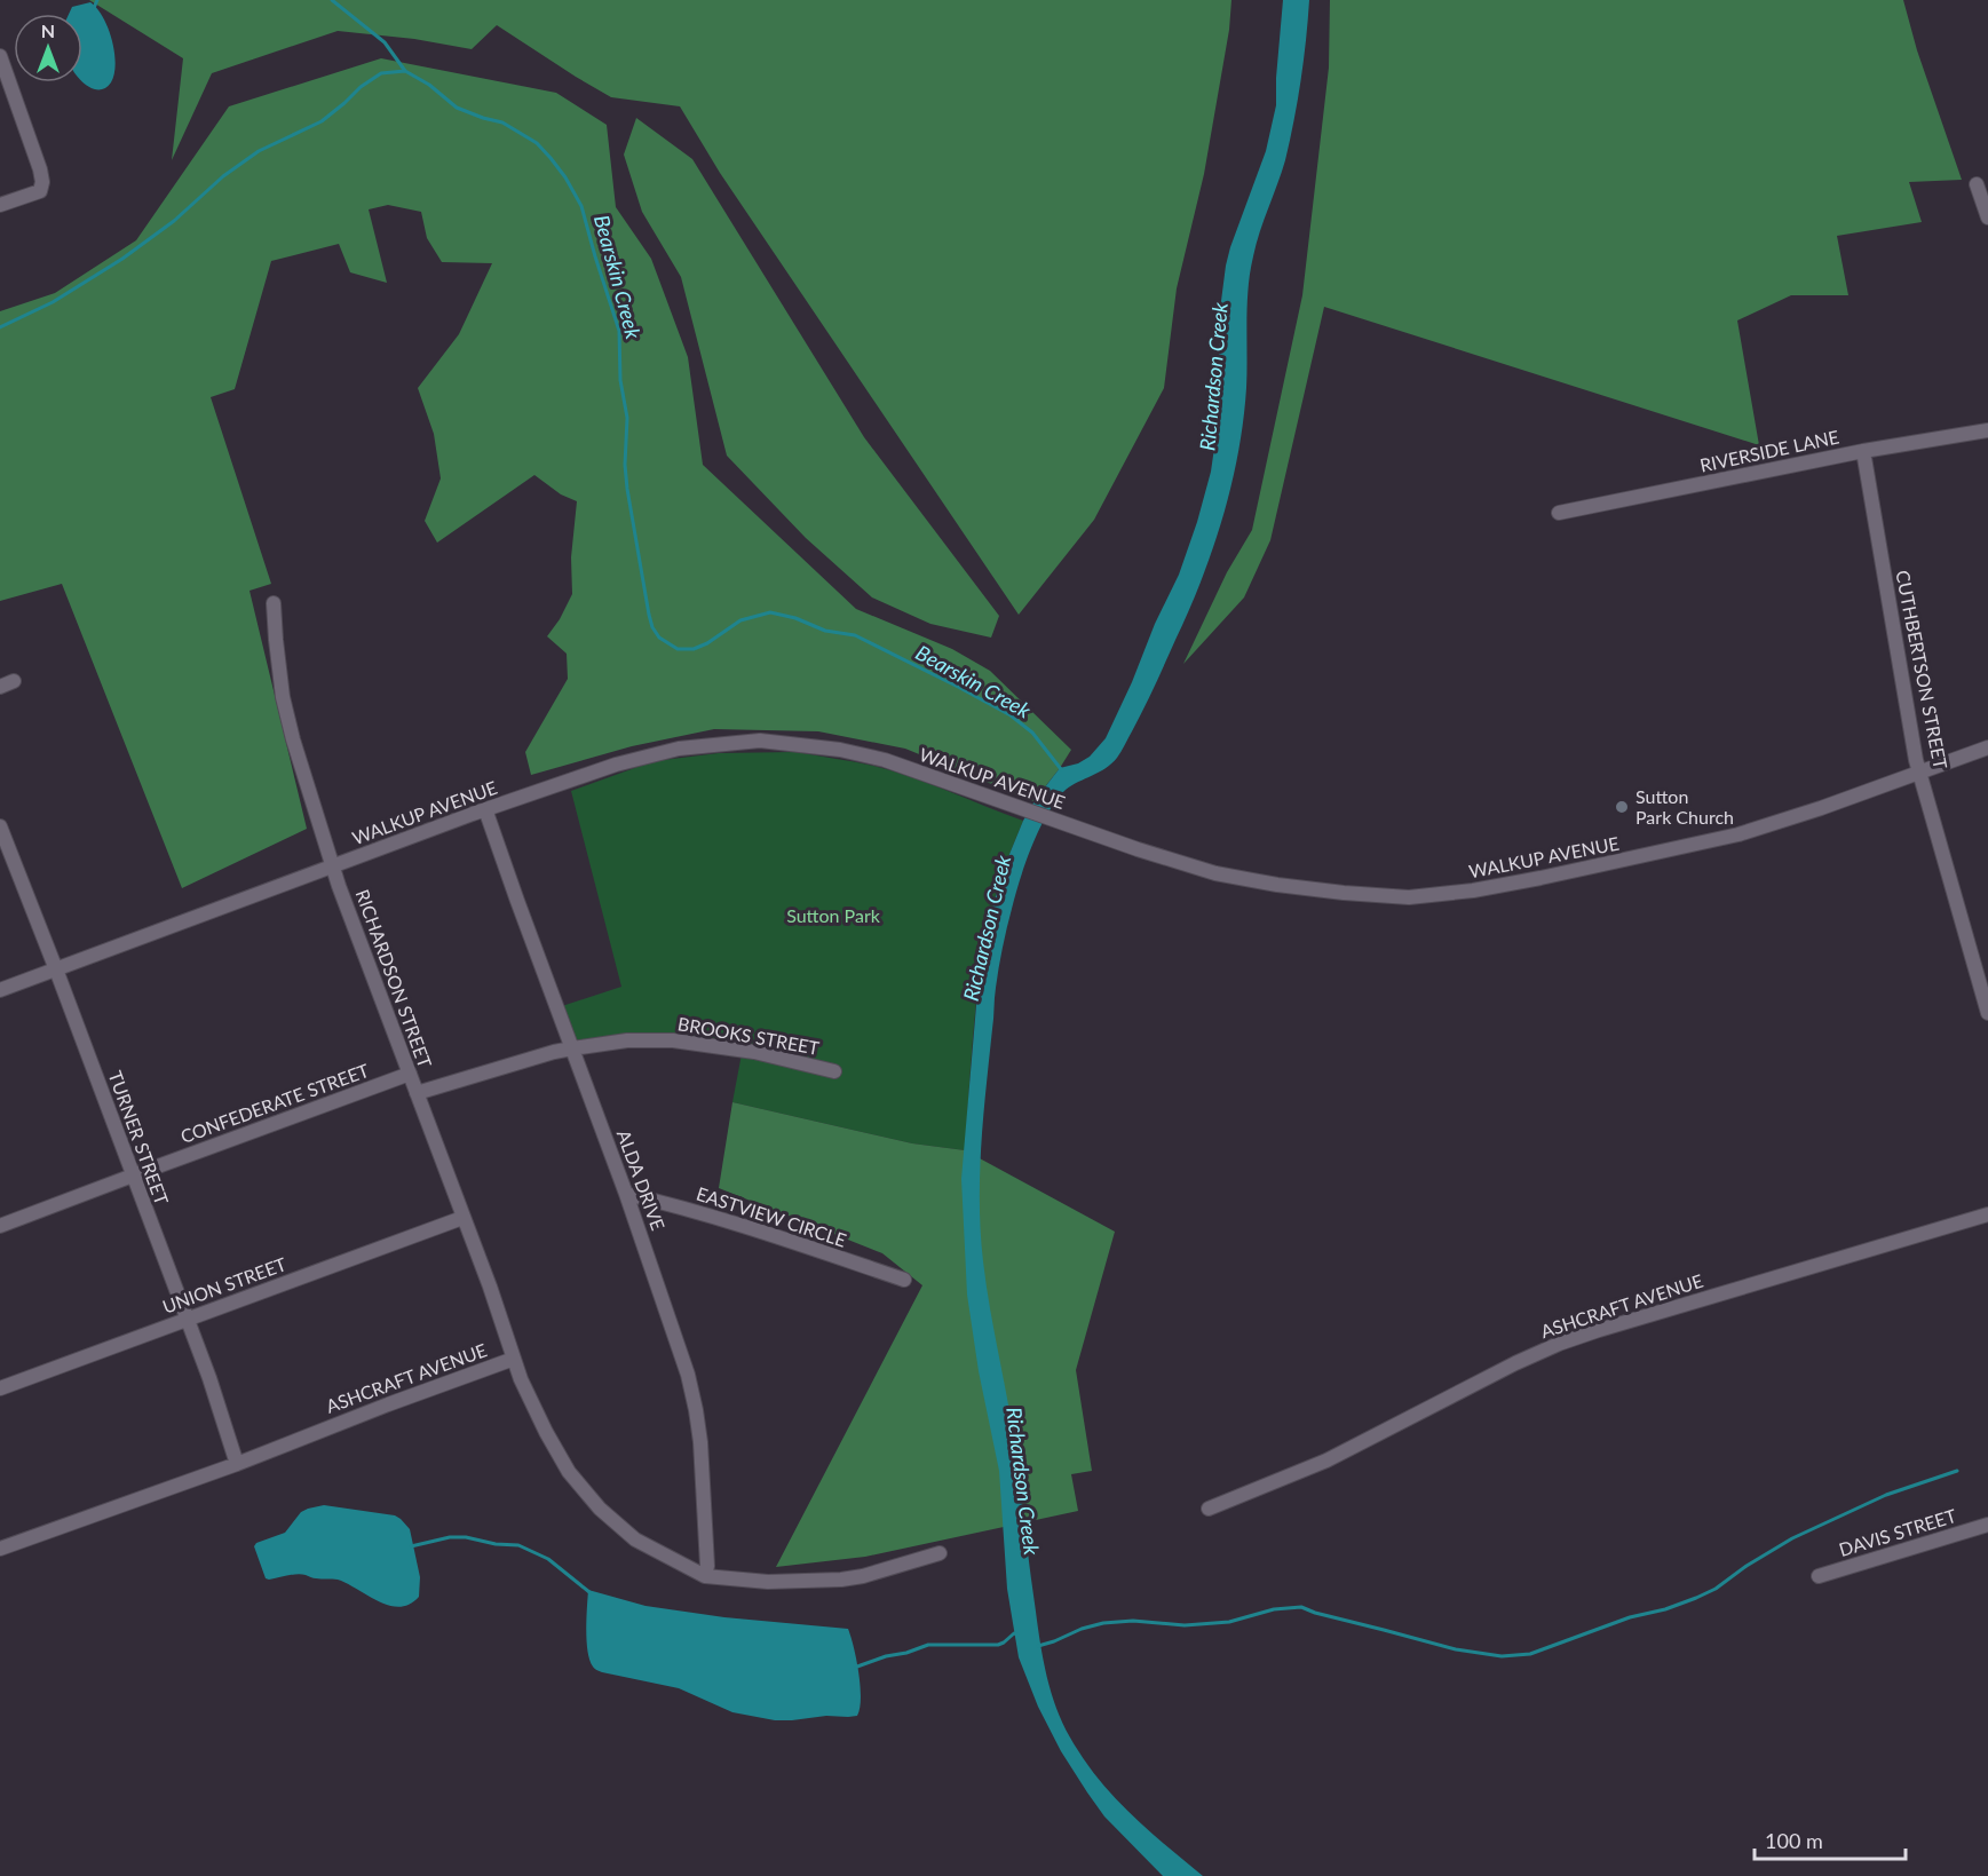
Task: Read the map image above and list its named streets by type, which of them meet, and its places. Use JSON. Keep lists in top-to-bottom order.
{
  "streets": {
    "street": [
      "RIVERSIDE LANE",
      "CUTHBERTSON STREET",
      "WALKUP AVENUE",
      "RICHARDSON STREET",
      "BROOKS STREET",
      "CONFEDERATE STREET",
      "TURNER STREET",
      "ALDA DRIVE",
      "EASTVIEW CIRCLE",
      "UNION STREET",
      "ASHCRAFT AVENUE",
      "DAVIS STREET"
    ]
  },
  "crossings": [
    ["RIVERSIDE LANE", "CUTHBERTSON STREET"],
    ["CUTHBERTSON STREET", "WALKUP AVENUE"],
    ["WALKUP AVENUE", "RICHARDSON STREET"],
    ["WALKUP AVENUE", "TURNER STREET"],
    ["WALKUP AVENUE", "ALDA DRIVE"],
    ["RICHARDSON STREET", "BROOKS STREET"],
    ["RICHARDSON STREET", "CONFEDERATE STREET"],
    ["RICHARDSON STREET", "UNION STREET"],
    ["RICHARDSON STREET", "ASHCRAFT AVENUE"],
    ["BROOKS STREET", "ALDA DRIVE"],
    ["CONFEDERATE STREET", "TURNER STREET"],
    ["TURNER STREET", "UNION STREET"],
    ["TURNER STREET", "ASHCRAFT AVENUE"],
    ["ALDA DRIVE", "EASTVIEW CIRCLE"],
    ["ALDA DRIVE", "ASHCRAFT AVENUE"]
  ],
  "water": ["Bearskin Creek", "Richardson Creek"],
  "parks": ["Sutton Park"],
  "places": ["Sutton Park Church"],
  "scale_bar": "100 m",
  "north": "top"
}
